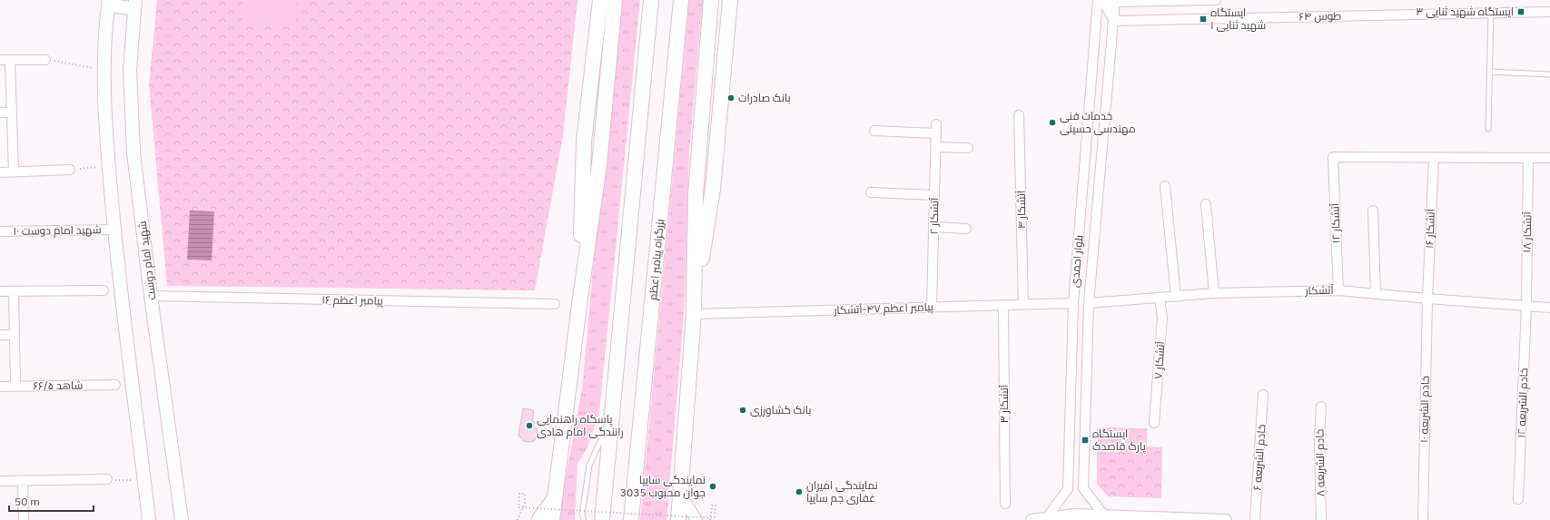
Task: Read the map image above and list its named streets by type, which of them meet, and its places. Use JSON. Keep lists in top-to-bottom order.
{
  "streets": {
    "highway": ["بزرگراه پیامبر اعظم"],
    "main road": ["شهید امام دوست"],
    "street": [
      "طوس ۶۴",
      "آتشکار ۴",
      "آتشکار ۲",
      "آتشکار ۱۲",
      "آتشکار ۱۶",
      "شهید امام دوست ۱۰",
      "آتشکار ۱۸",
      "بلوار احمدی",
      "آتشکار",
      "پیامبر اعظم ۱۶",
      "پیامبر اعظم ۴۷-آتشکار",
      "آتشکار ۷",
      "شاهد ۶۶/۵",
      "خادم الشریعه ۱۲",
      "آتشکار ۳",
      "خادم الشریعه ۱۰",
      "خادم الشریعه ۶",
      "خادم الشریعه ۸"
    ]
  },
  "crossings": [
    ["طوس ۶۴", "بلوار احمدی"],
    ["آتشکار ۴", "پیامبر اعظم ۴۷-آتشکار"],
    ["آتشکار ۲", "پیامبر اعظم ۴۷-آتشکار"],
    ["آتشکار ۱۲", "آتشکار ۱۶"],
    ["آتشکار ۱۲", "آتشکار"],
    ["آتشکار ۱۶", "آتشکار"],
    ["آتشکار ۱۶", "خادم الشریعه ۱۰"],
    ["آتشکار ۱۸", "آتشکار"],
    ["آتشکار ۱۸", "خادم الشریعه ۱۲"],
    ["شهید امام دوست", "پیامبر اعظم ۱۶"],
    ["بلوار احمدی", "آتشکار"],
    ["بلوار احمدی", "پیامبر اعظم ۴۷-آتشکار"],
    ["آتشکار", "آتشکار ۷"],
    ["آتشکار", "خادم الشریعه ۱۲"],
    ["آتشکار", "خادم الشریعه ۱۰"],
    ["پیامبر اعظم ۴۷-آتشکار", "آتشکار ۳"]
  ],
  "places": {
    "transit": ["ایستگاه شهید ثنایی ۳", "ایستگاه شهید ثنایی ۱", "ایستگاه پارک قاصدک"],
    "other": [
      "بانک صادرات",
      "خدمات فنی مهندسی حسینی",
      "بانک کشاورزی",
      "پاسگاه راهنمایی رانندگی امام هادی",
      "نمایندگی سایپا جوان محبوب 3035",
      "نمایندگی امیران غفاری جم سایپا"
    ]
  },
  "scale_bar": "50 m"
}
